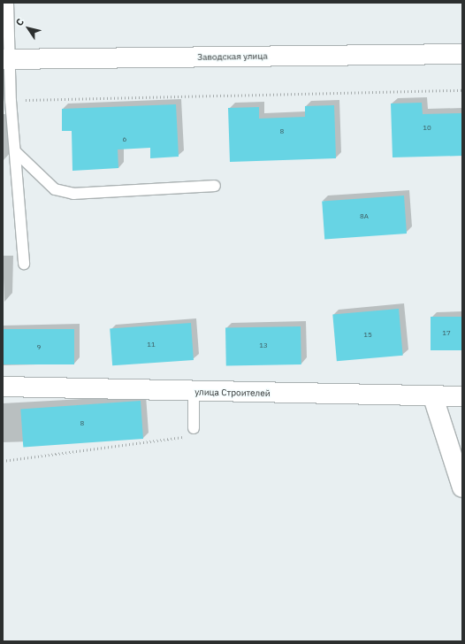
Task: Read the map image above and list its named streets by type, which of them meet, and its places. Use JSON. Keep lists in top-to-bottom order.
{
  "streets": {
    "street": ["Заводская улица", "улица Строителей"]
  },
  "house_numbers": [
    "10",
    "8",
    "6",
    "8А",
    "17",
    "15",
    "11",
    "13",
    "9",
    "8"
  ],
  "north": "top left"
}
